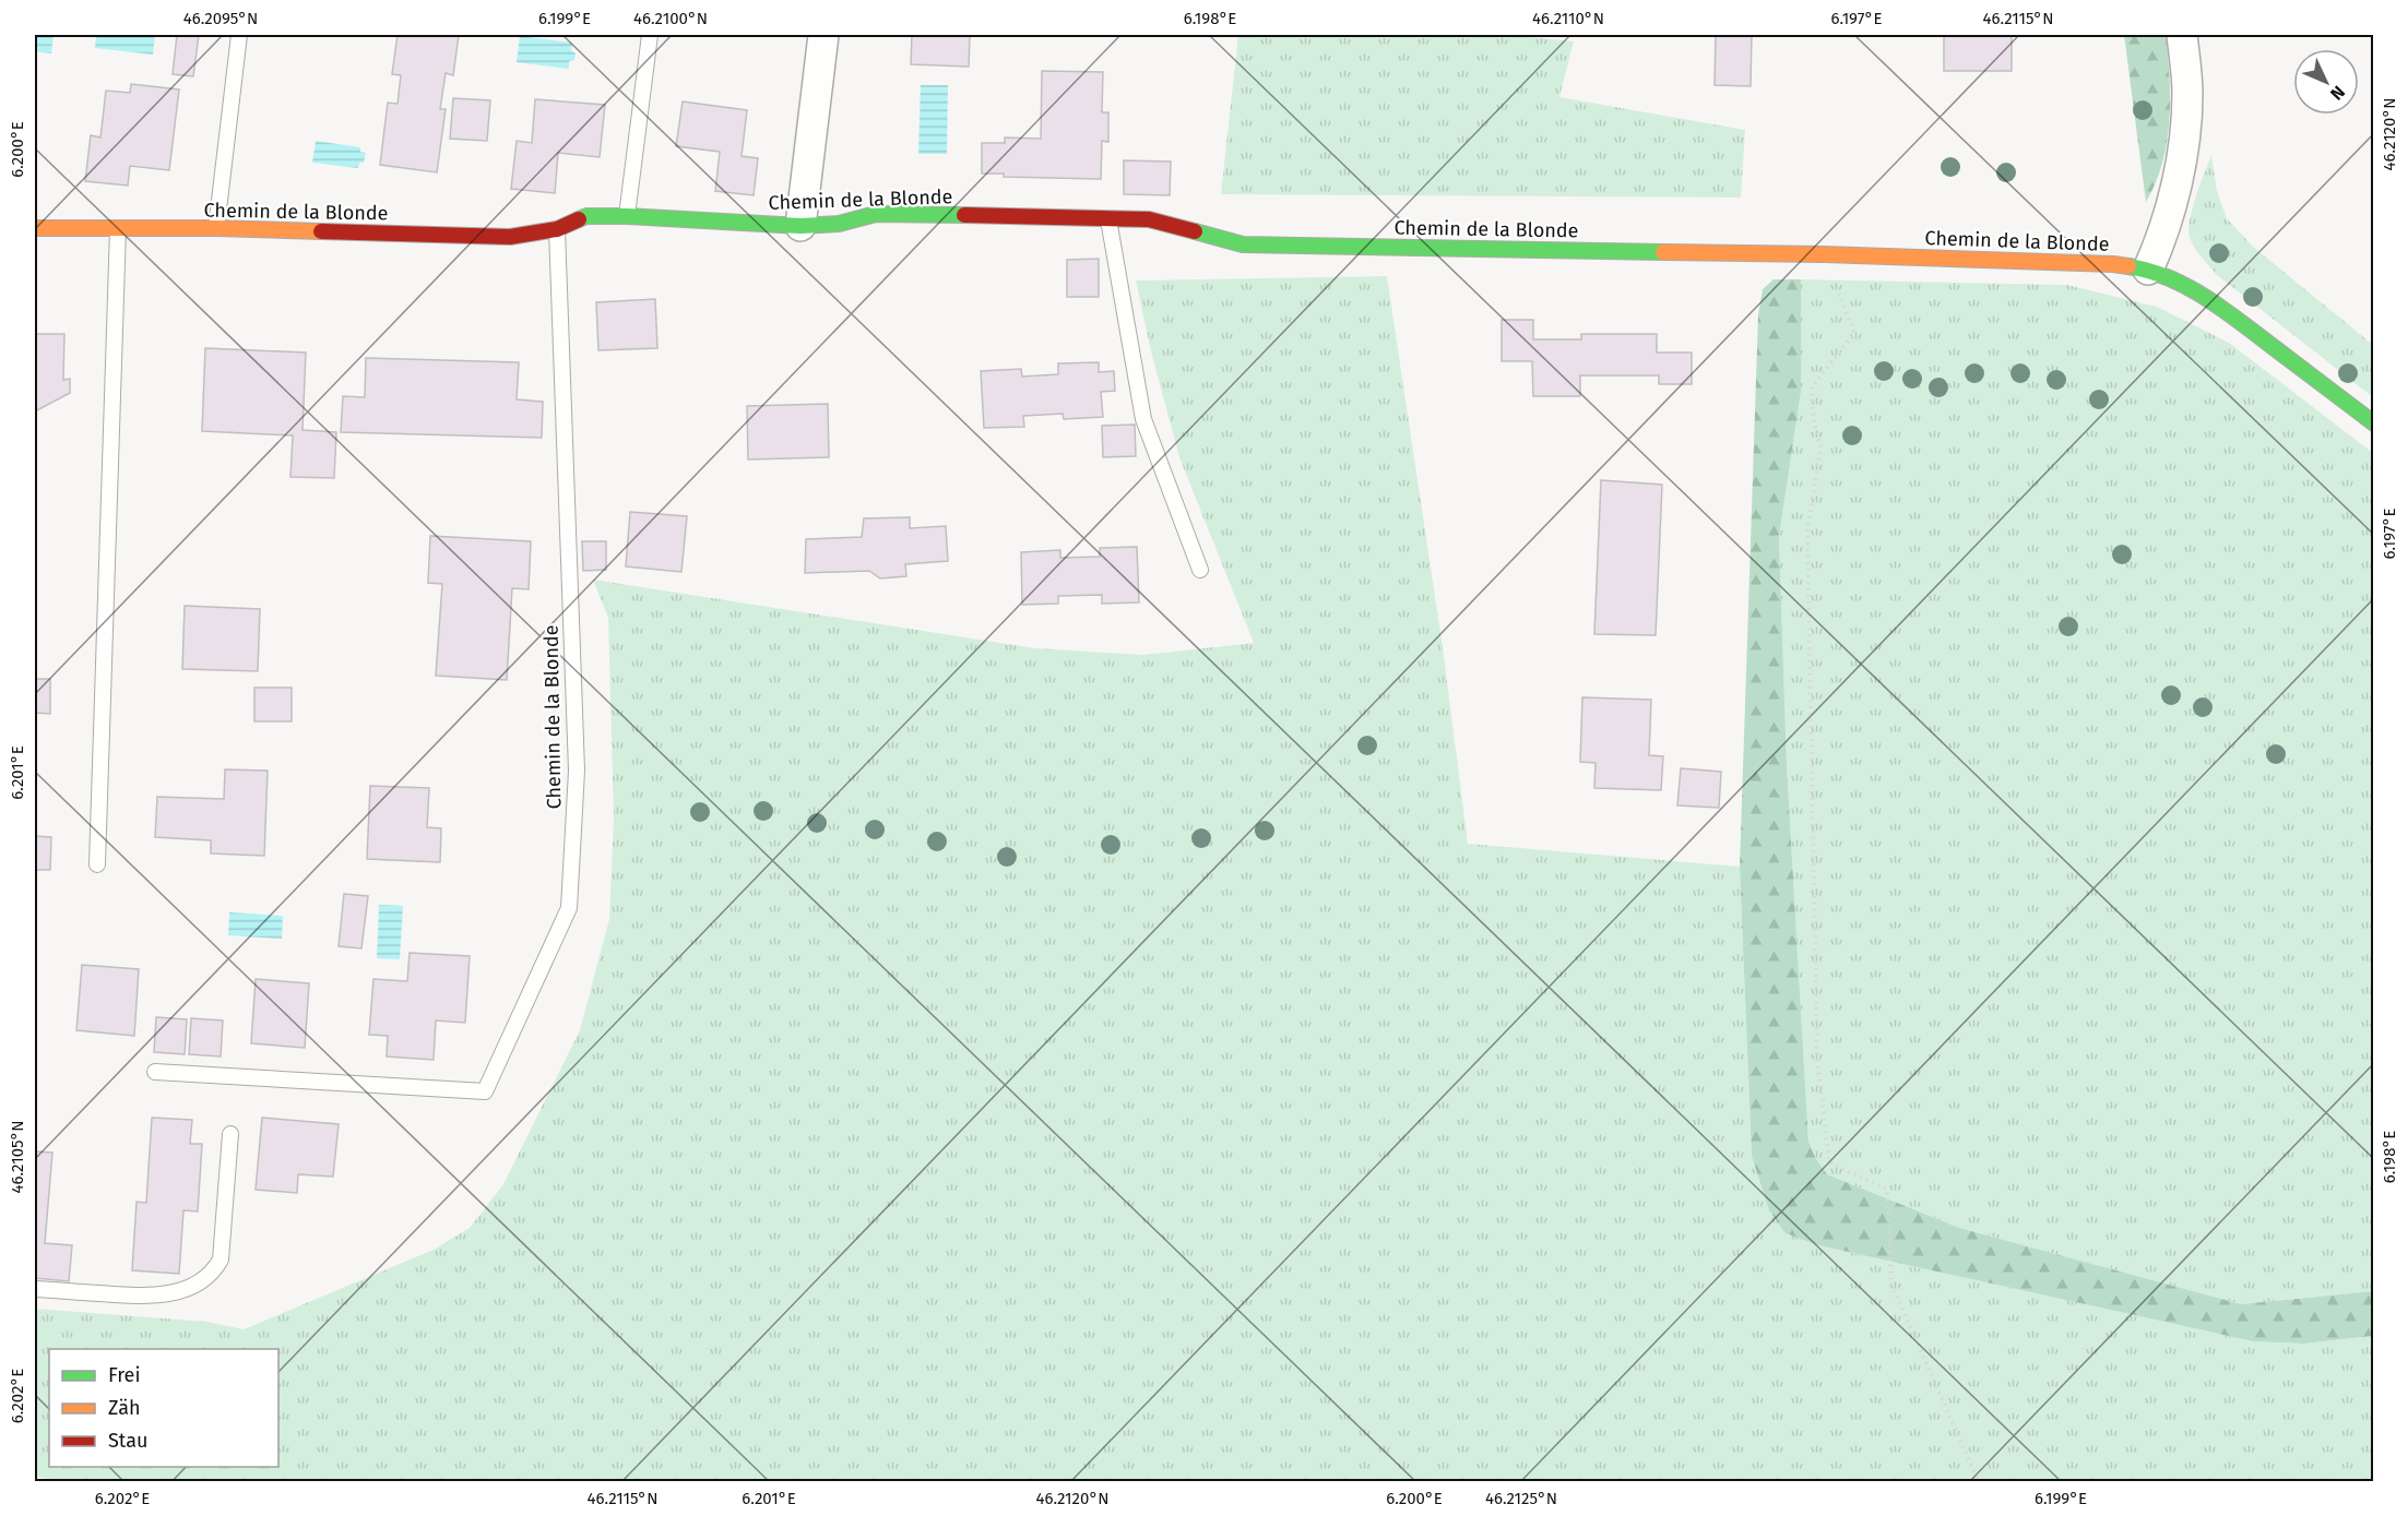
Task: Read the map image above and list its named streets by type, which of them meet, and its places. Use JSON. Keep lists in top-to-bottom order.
{
  "streets": {
    "street": ["Chemin de la Blonde"]
  },
  "legend": ["Frei", "Zäh", "Stau"],
  "north": "bottom right",
  "coordinates": [
    "46.2095°N",
    "6.199°E",
    "46.2100°N",
    "6.198°E",
    "46.2110°N",
    "6.197°E",
    "46.2115°N",
    "46.2120°N",
    "6.200°E",
    "6.201°E",
    "46.2105°N",
    "6.202°E",
    "46.2125°N"
  ]
}
